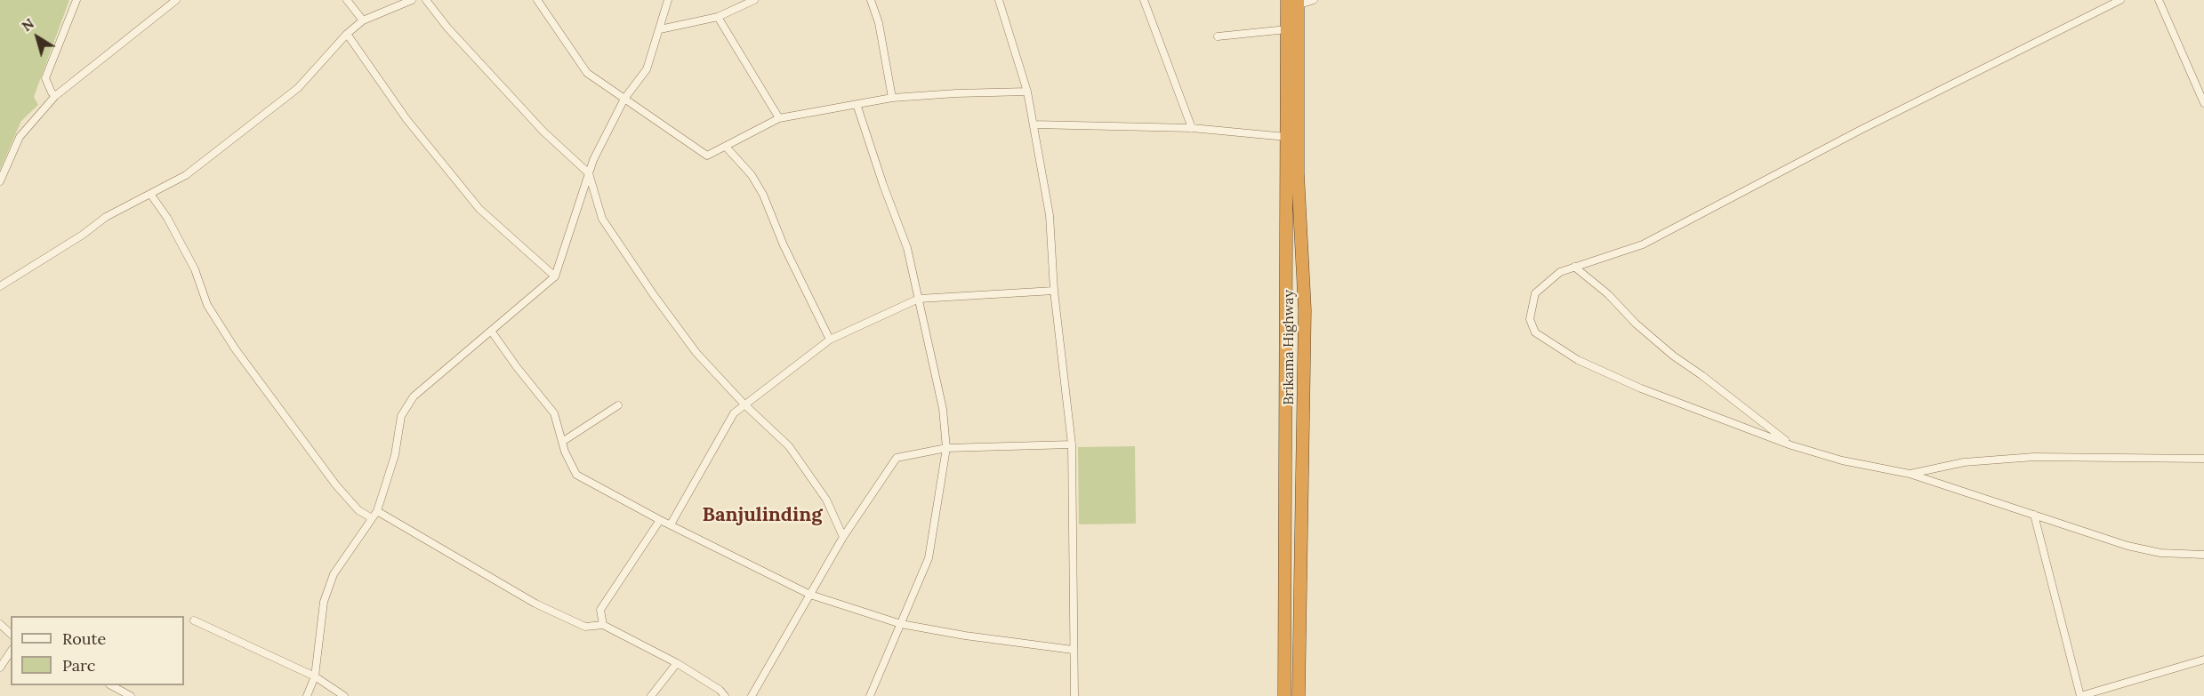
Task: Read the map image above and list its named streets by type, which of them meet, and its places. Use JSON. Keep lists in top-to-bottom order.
{
  "streets": {
    "highway": ["Brikama Highway"]
  },
  "districts": ["Banjulinding"],
  "legend": ["Route", "Parc"],
  "north": "top left"
}
